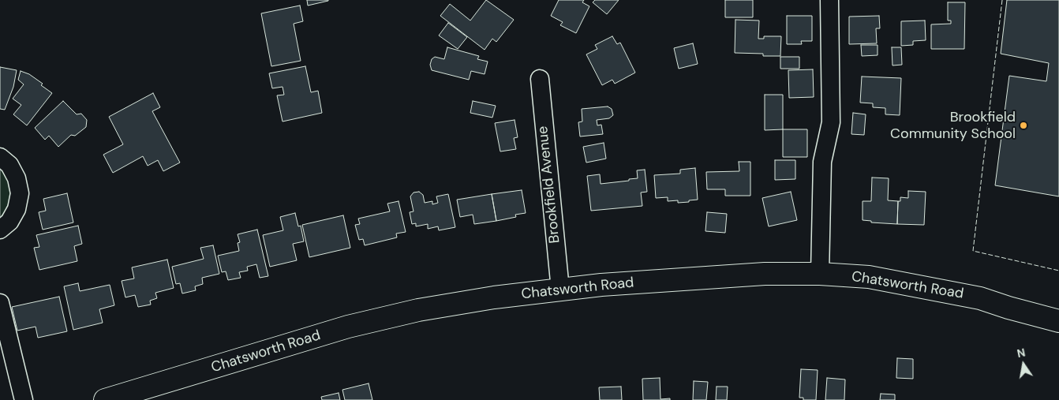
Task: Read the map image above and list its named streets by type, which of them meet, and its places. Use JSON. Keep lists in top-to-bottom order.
{
  "streets": {
    "highway": ["Chatsworth Road"],
    "street": ["Brookfield Avenue"]
  },
  "crossings": [
    ["Brookfield Avenue", "Chatsworth Road"]
  ],
  "places": ["Brookfield Community School"],
  "north": "top"
}
